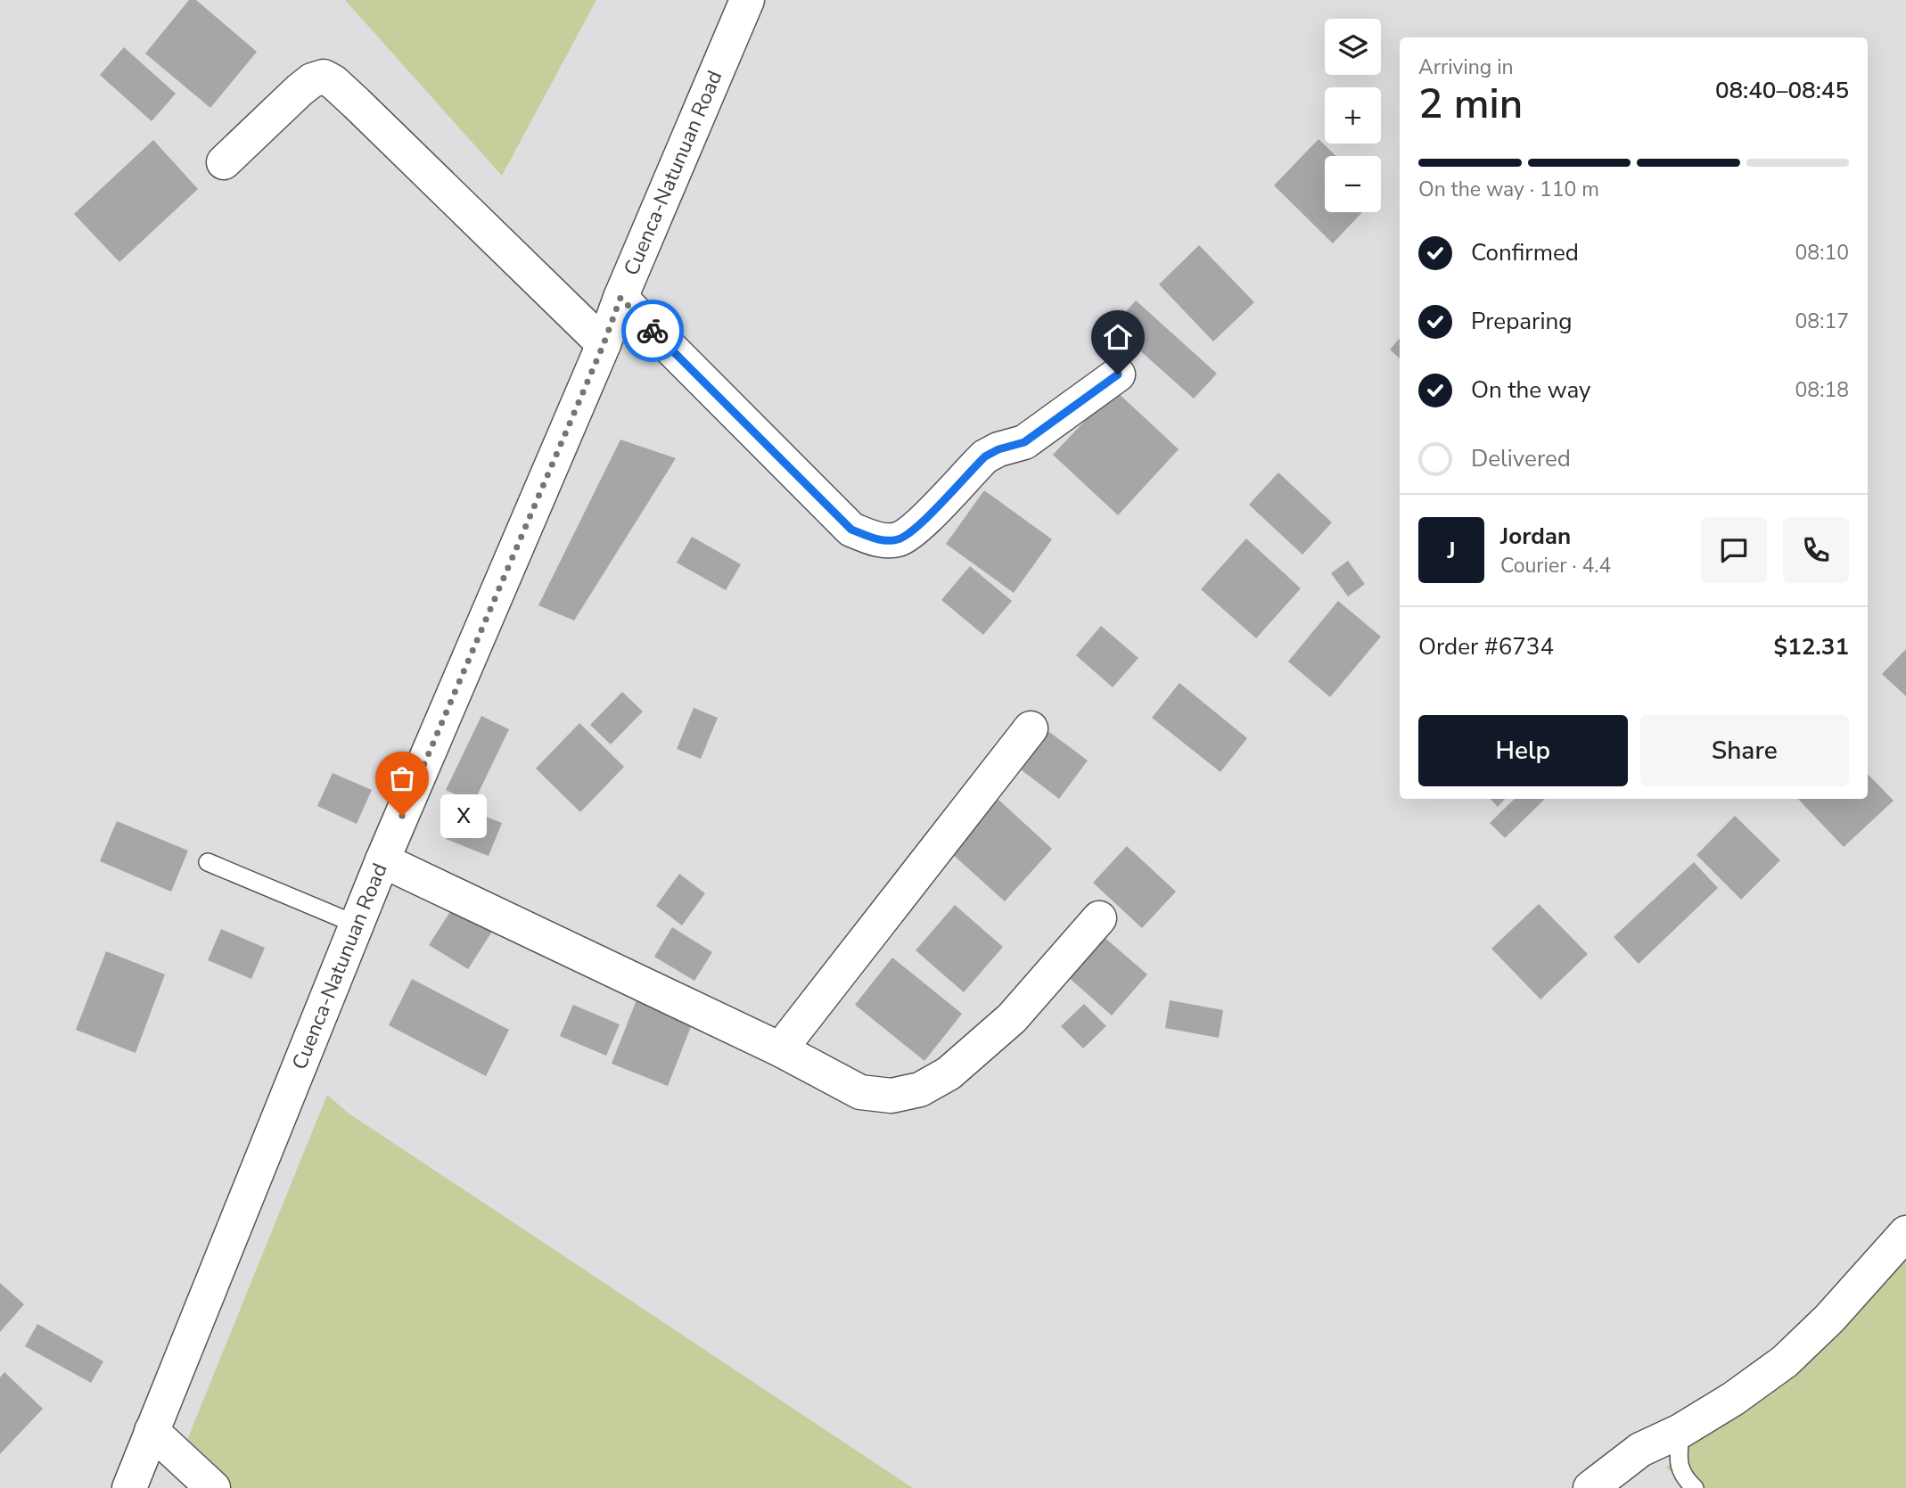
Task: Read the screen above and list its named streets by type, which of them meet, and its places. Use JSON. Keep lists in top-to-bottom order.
{
  "streets": {
    "street": ["Cuenca-Natunuan Road"]
  },
  "places": ["X"],
  "page": {
    "map_buttons": ["+", "−"],
    "heading": ["2 min", "Arriving in", "08:40–08:45"],
    "panel": [
      "Jordan",
      "Courier · 4.4",
      "Order #6734",
      "$12.31"
    ],
    "bar": "On the way · 110 m",
    "list": [
      ["Confirmed", "08:10"],
      ["Preparing", "08:17"],
      ["On the way", "08:18"],
      "Delivered"
    ],
    "round": "J",
    "buttons": ["Help", "Share"],
    "bubble": "X"
  }
}
